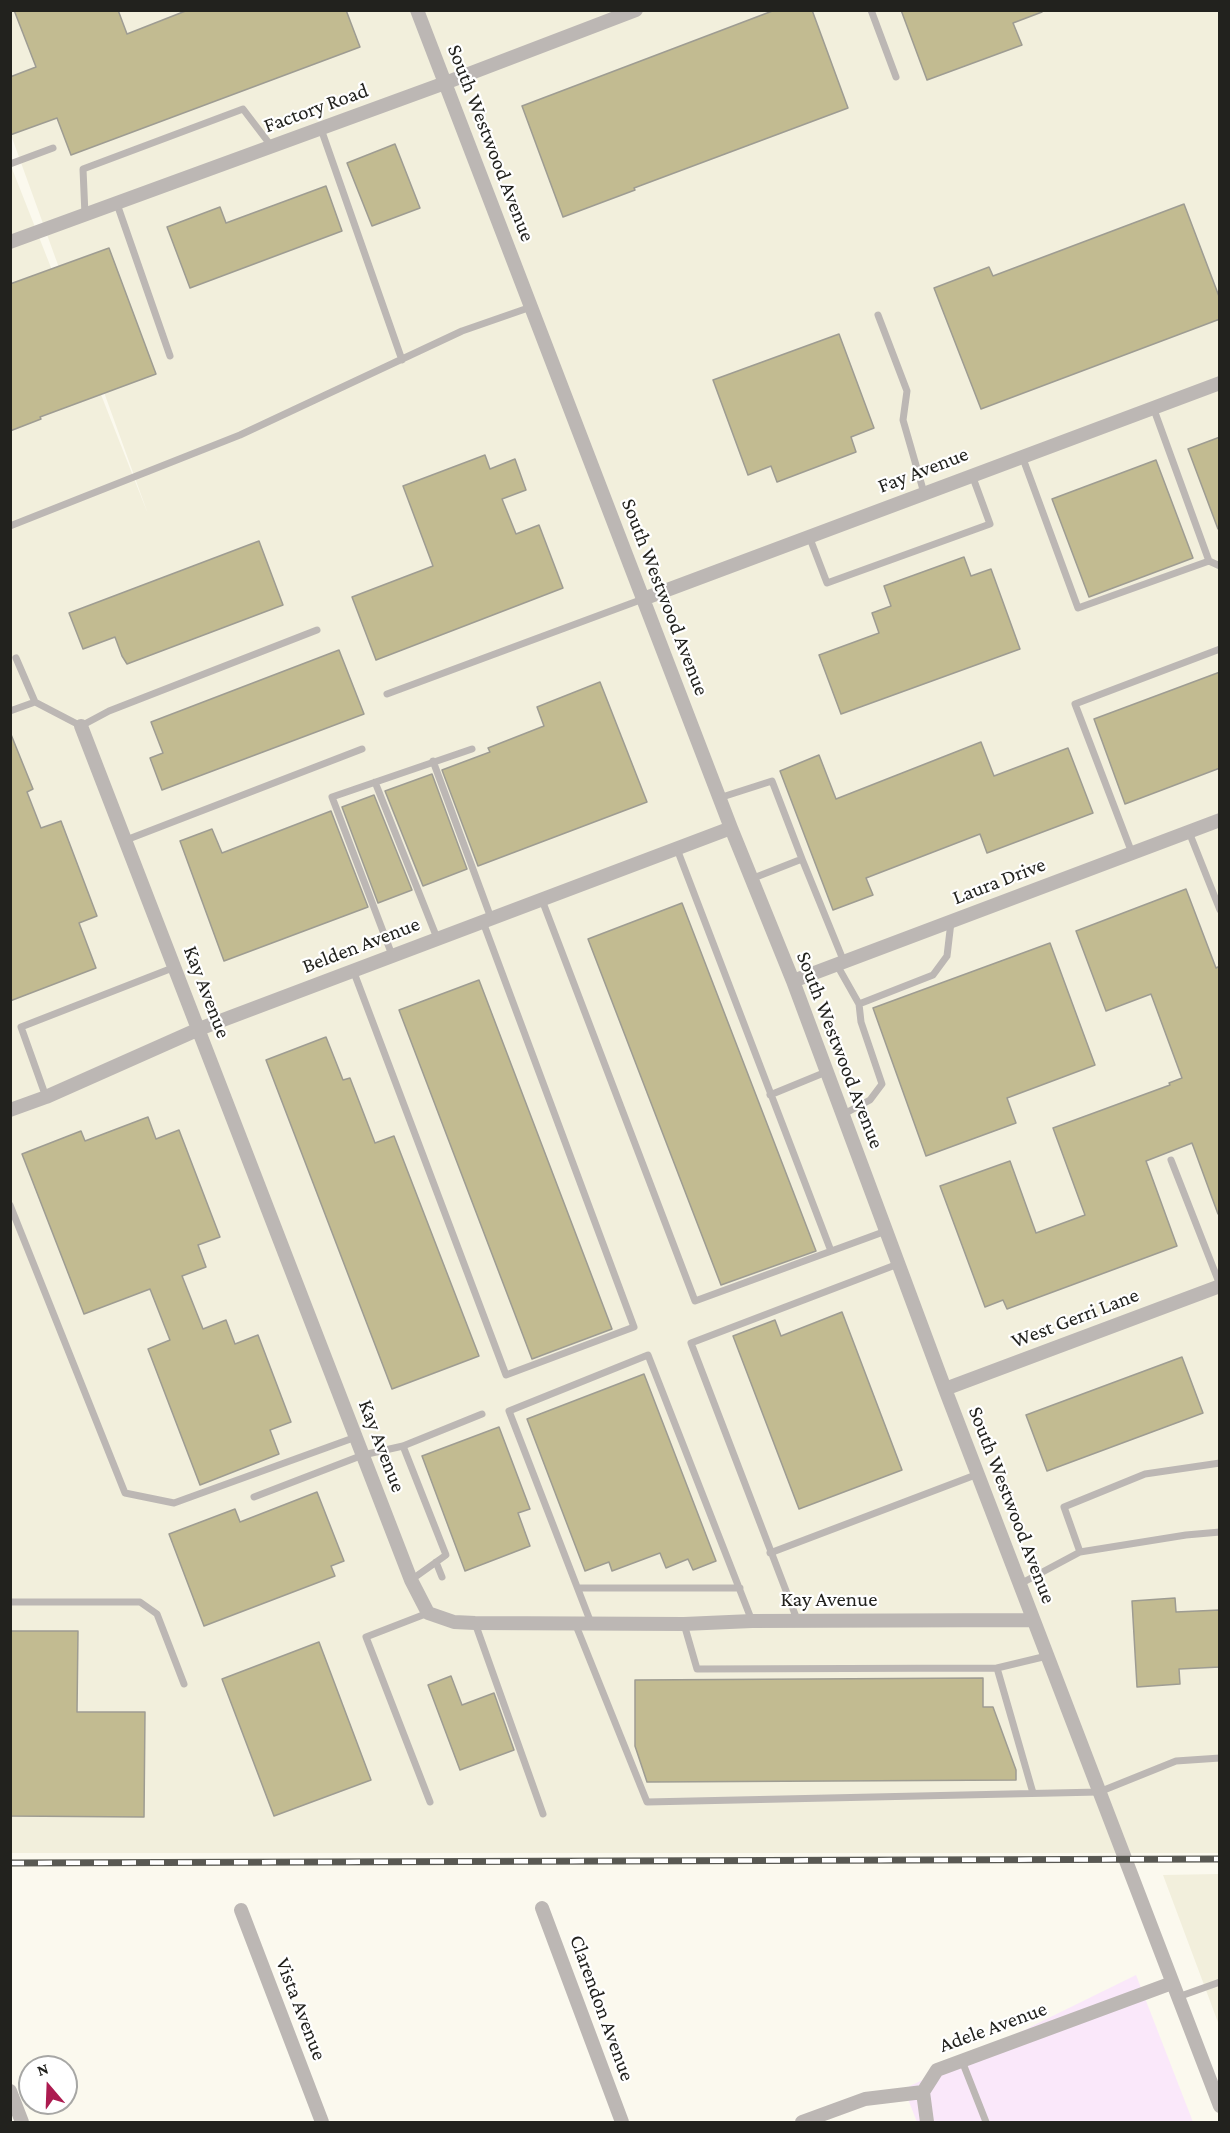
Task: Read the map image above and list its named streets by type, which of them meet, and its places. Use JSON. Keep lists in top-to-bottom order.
{
  "streets": {
    "street": [
      "Factory Road",
      "South Westwood Avenue",
      "Fay Avenue",
      "Laura Drive",
      "Belden Avenue",
      "Kay Avenue",
      "West Gerri Lane",
      "Clarendon Avenue",
      "Vista Avenue",
      "Adele Avenue"
    ]
  },
  "crossings": [
    ["Factory Road", "South Westwood Avenue"],
    ["South Westwood Avenue", "Fay Avenue"],
    ["South Westwood Avenue", "Laura Drive"],
    ["South Westwood Avenue", "Belden Avenue"],
    ["South Westwood Avenue", "Kay Avenue"],
    ["South Westwood Avenue", "West Gerri Lane"],
    ["South Westwood Avenue", "Adele Avenue"],
    ["Belden Avenue", "Kay Avenue"]
  ],
  "north": "top"
}
